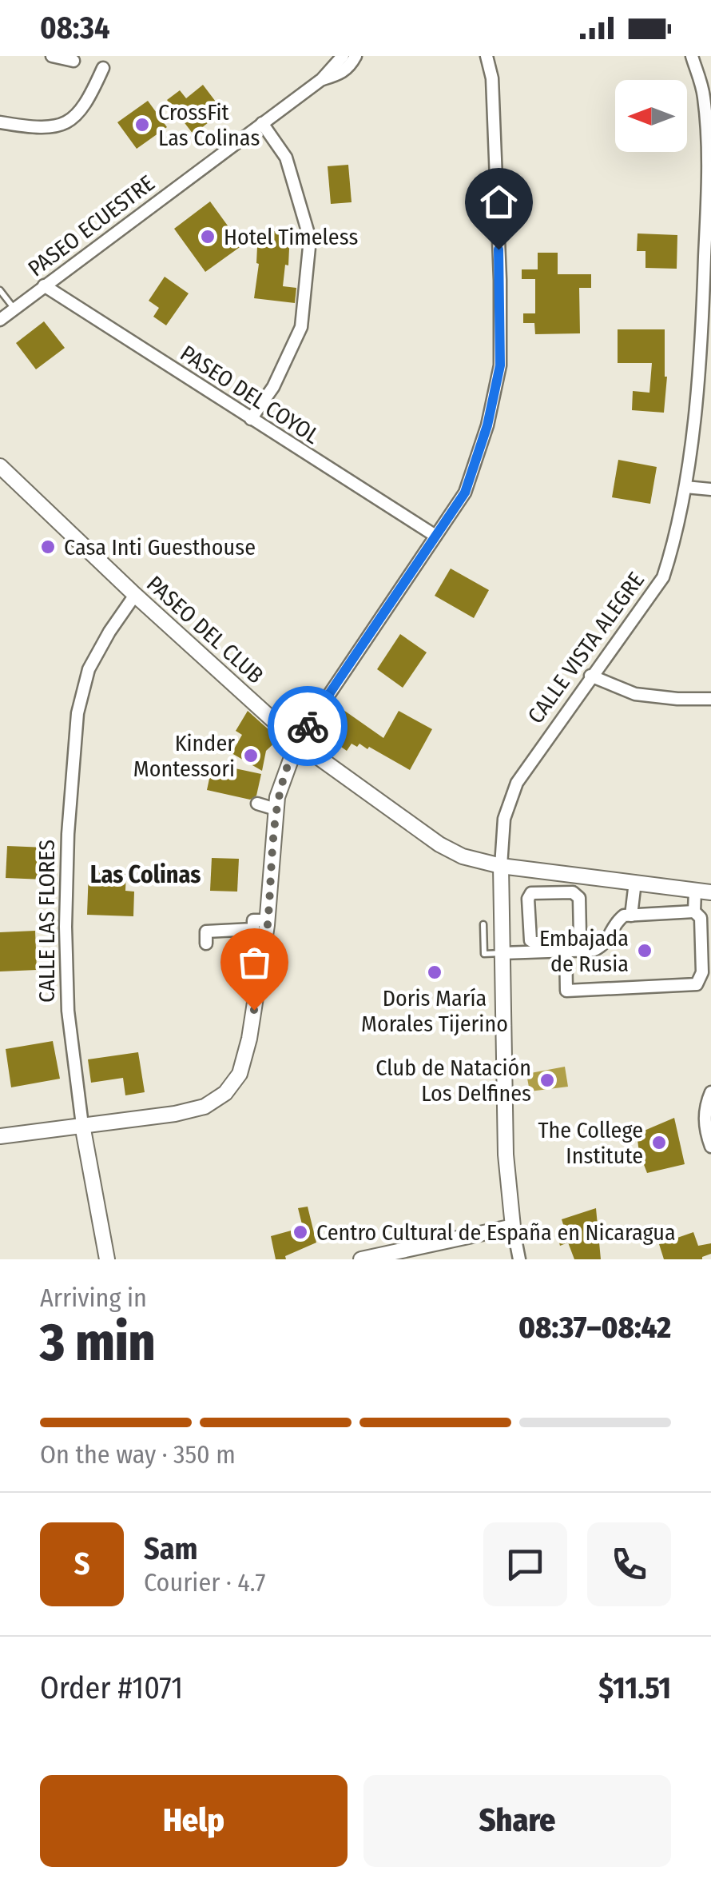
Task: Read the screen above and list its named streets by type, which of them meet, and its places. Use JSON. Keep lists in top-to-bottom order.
{
  "streets": {
    "street": [
      "PASEO ECUESTRE",
      "PASEO DEL COYOL",
      "PASEO DEL CLUB",
      "CALLE VISTA ALEGRE",
      "CALLE LAS FLORES"
    ]
  },
  "crossings": [
    ["PASEO ECUESTRE", "PASEO DEL COYOL"],
    ["PASEO DEL CLUB", "CALLE VISTA ALEGRE"],
    ["PASEO DEL CLUB", "CALLE LAS FLORES"]
  ],
  "districts": ["Las Colinas"],
  "places": [
    "CrossFit Las Colinas",
    "Hotel Timeless",
    "Casa Inti Guesthouse",
    "Kinder Montessori",
    "Embajada de Rusia",
    "Doris María Morales Tijerino",
    "Club de Natación Los Delfines",
    "The College Institute",
    "Centro Cultural de España en Nicaragua"
  ],
  "north": "left",
  "page": {
    "status": "08:34",
    "heading": ["3 min", "Arriving in", "08:37–08:42"],
    "panel": [
      "Sam",
      "Courier · 4.7",
      "Order #1071",
      "$11.51"
    ],
    "bar": "On the way · 350 m",
    "round": "S",
    "buttons": ["Help", "Share"]
  }
}
